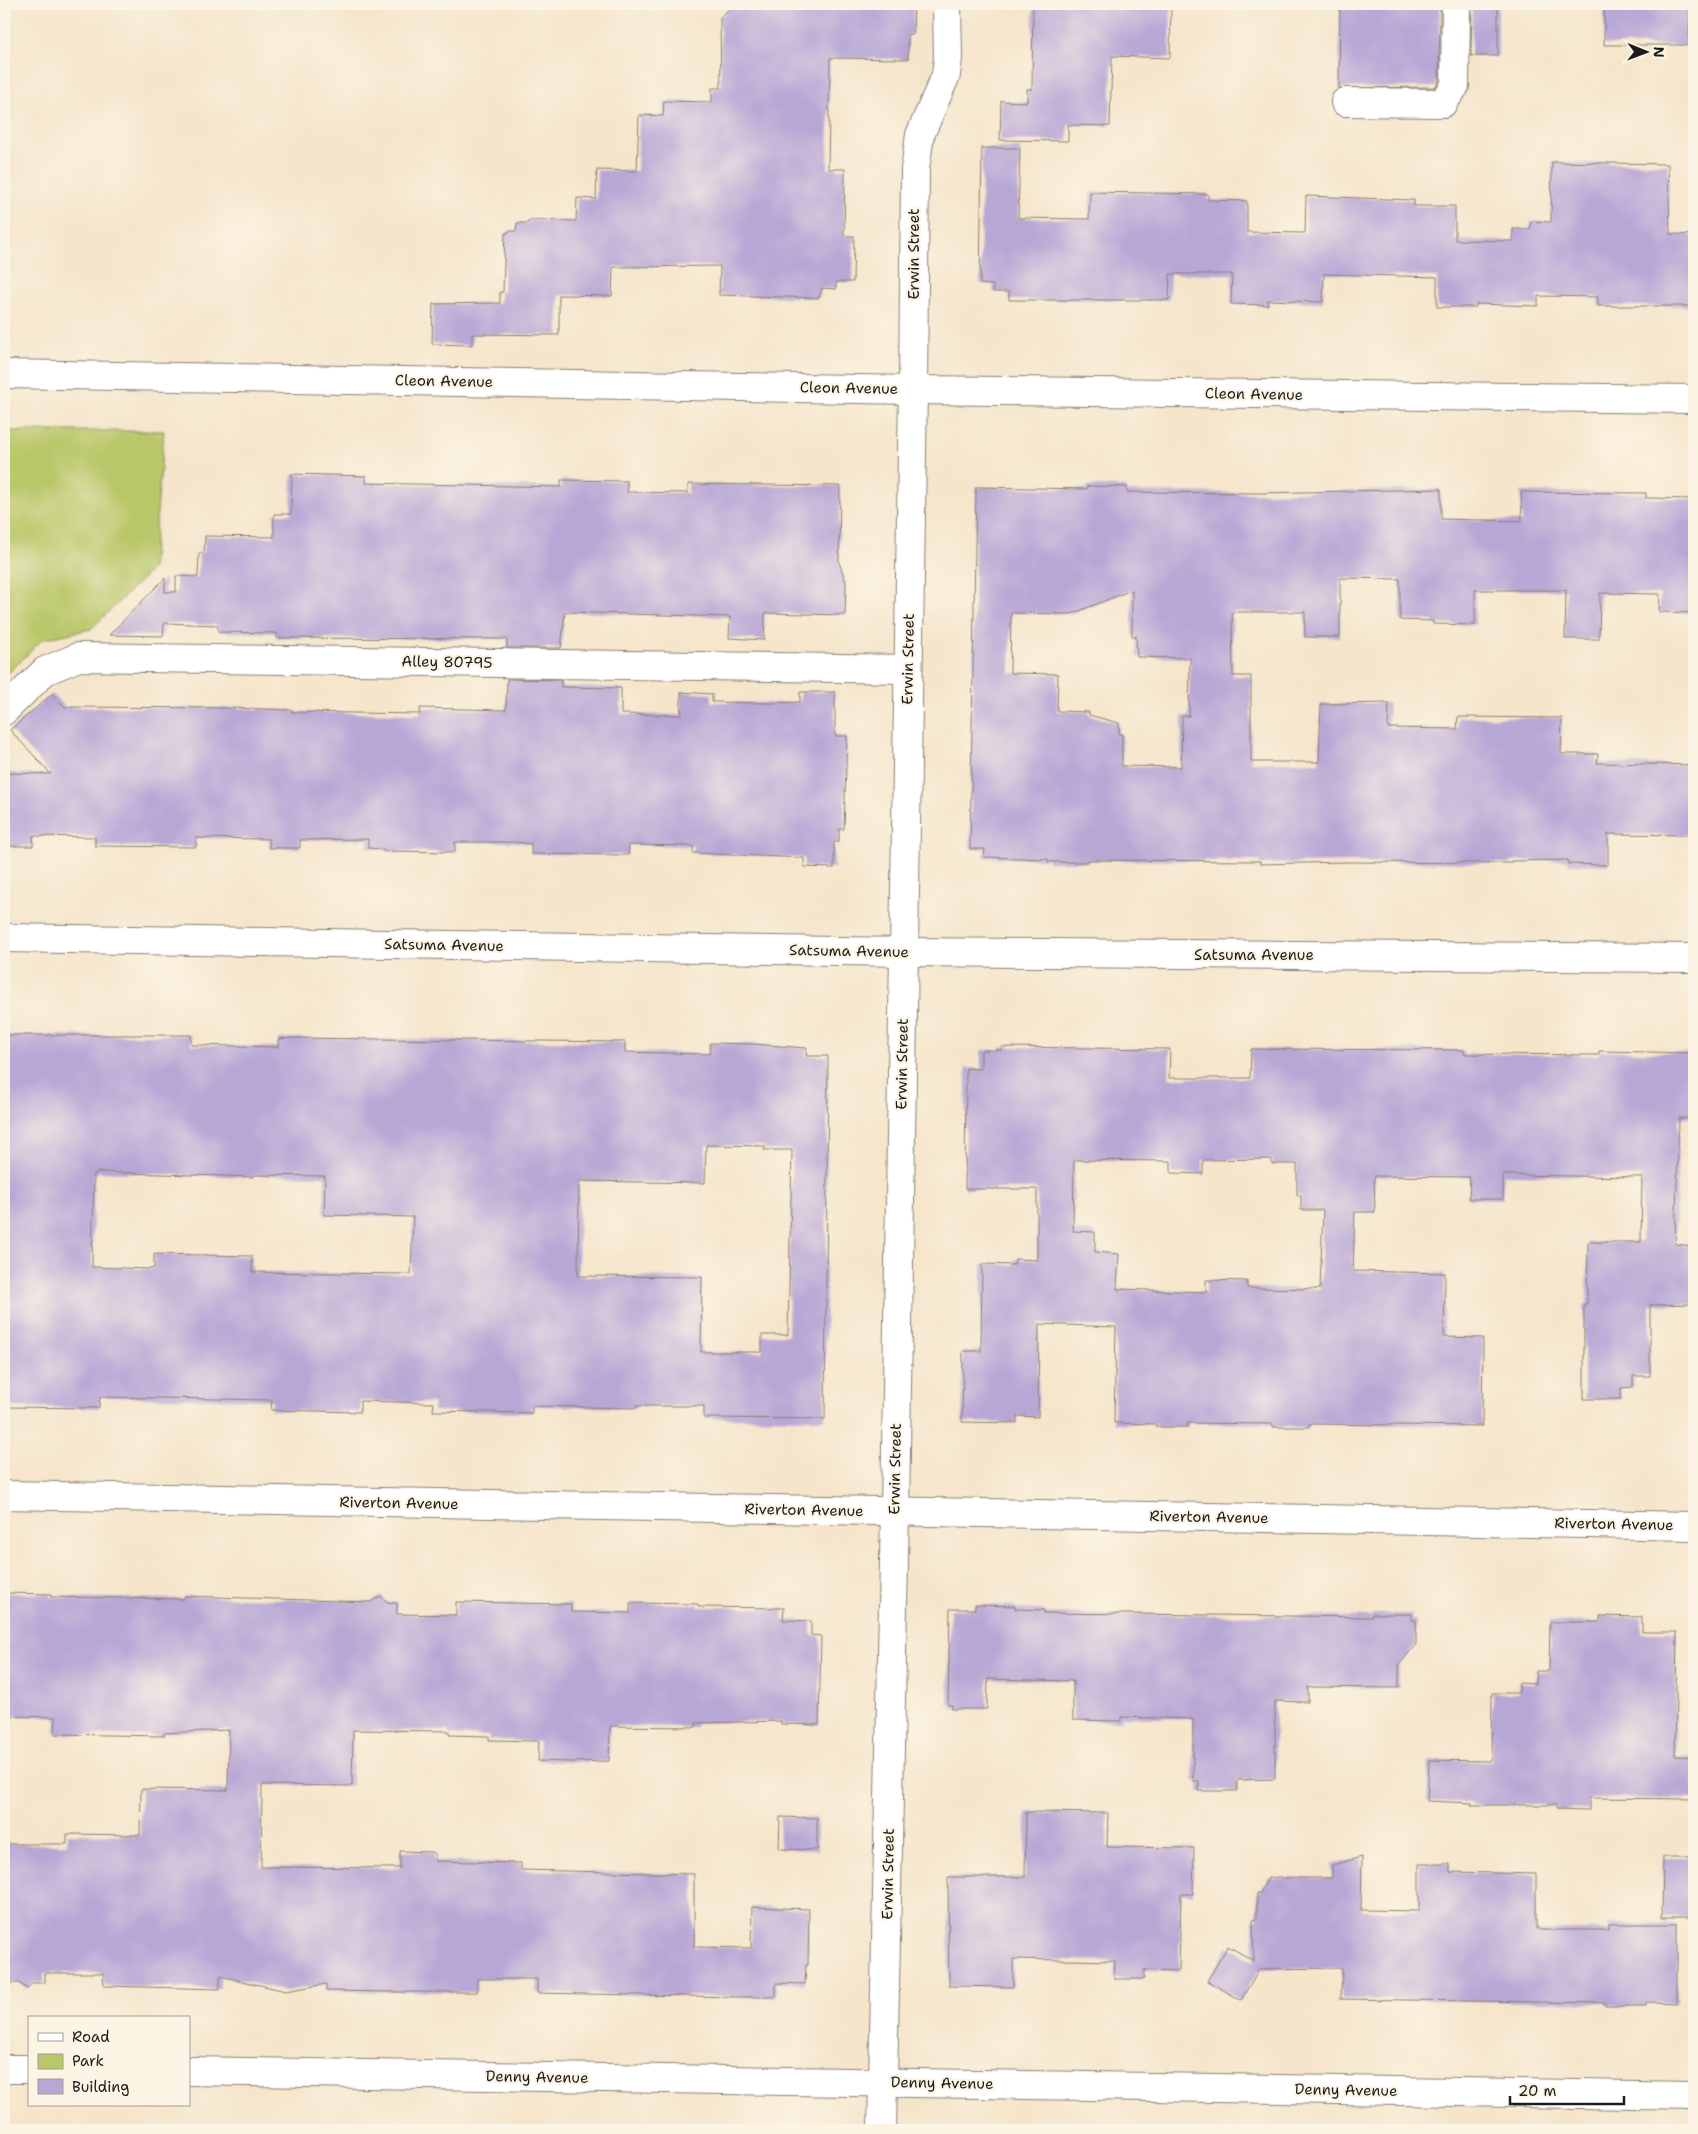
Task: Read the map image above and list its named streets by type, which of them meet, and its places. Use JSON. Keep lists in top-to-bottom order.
{
  "streets": {
    "street": [
      "Erwin Street",
      "Cleon Avenue",
      "Alley 80795",
      "Satsuma Avenue",
      "Riverton Avenue",
      "Denny Avenue"
    ]
  },
  "crossings": [
    ["Erwin Street", "Cleon Avenue"],
    ["Erwin Street", "Alley 80795"],
    ["Erwin Street", "Satsuma Avenue"],
    ["Erwin Street", "Riverton Avenue"],
    ["Erwin Street", "Denny Avenue"]
  ],
  "legend": ["Road", "Park", "Building"],
  "scale_bar": "20 m",
  "north": "right"
}
